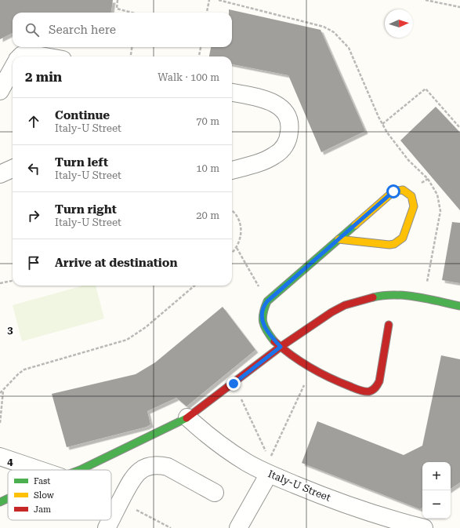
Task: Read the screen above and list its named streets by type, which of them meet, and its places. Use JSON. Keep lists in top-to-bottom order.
{
  "streets": {
    "street": ["Italy-U Street"]
  },
  "legend": ["Fast", "Slow", "Jam"],
  "north": "right",
  "page": {
    "search": "Search here",
    "heading": ["2 min", "Walk · 100 m"],
    "list": [
      ["Continue", "Italy-U Street", "70 m"],
      ["Turn left", "Italy-U Street", "10 m"],
      ["Turn right", "Italy-U Street", "20 m"],
      "Arrive at destination"
    ],
    "map_buttons": ["+", "−"]
  },
  "grid": {
    "rows": ["3", "4"]
  }
}
